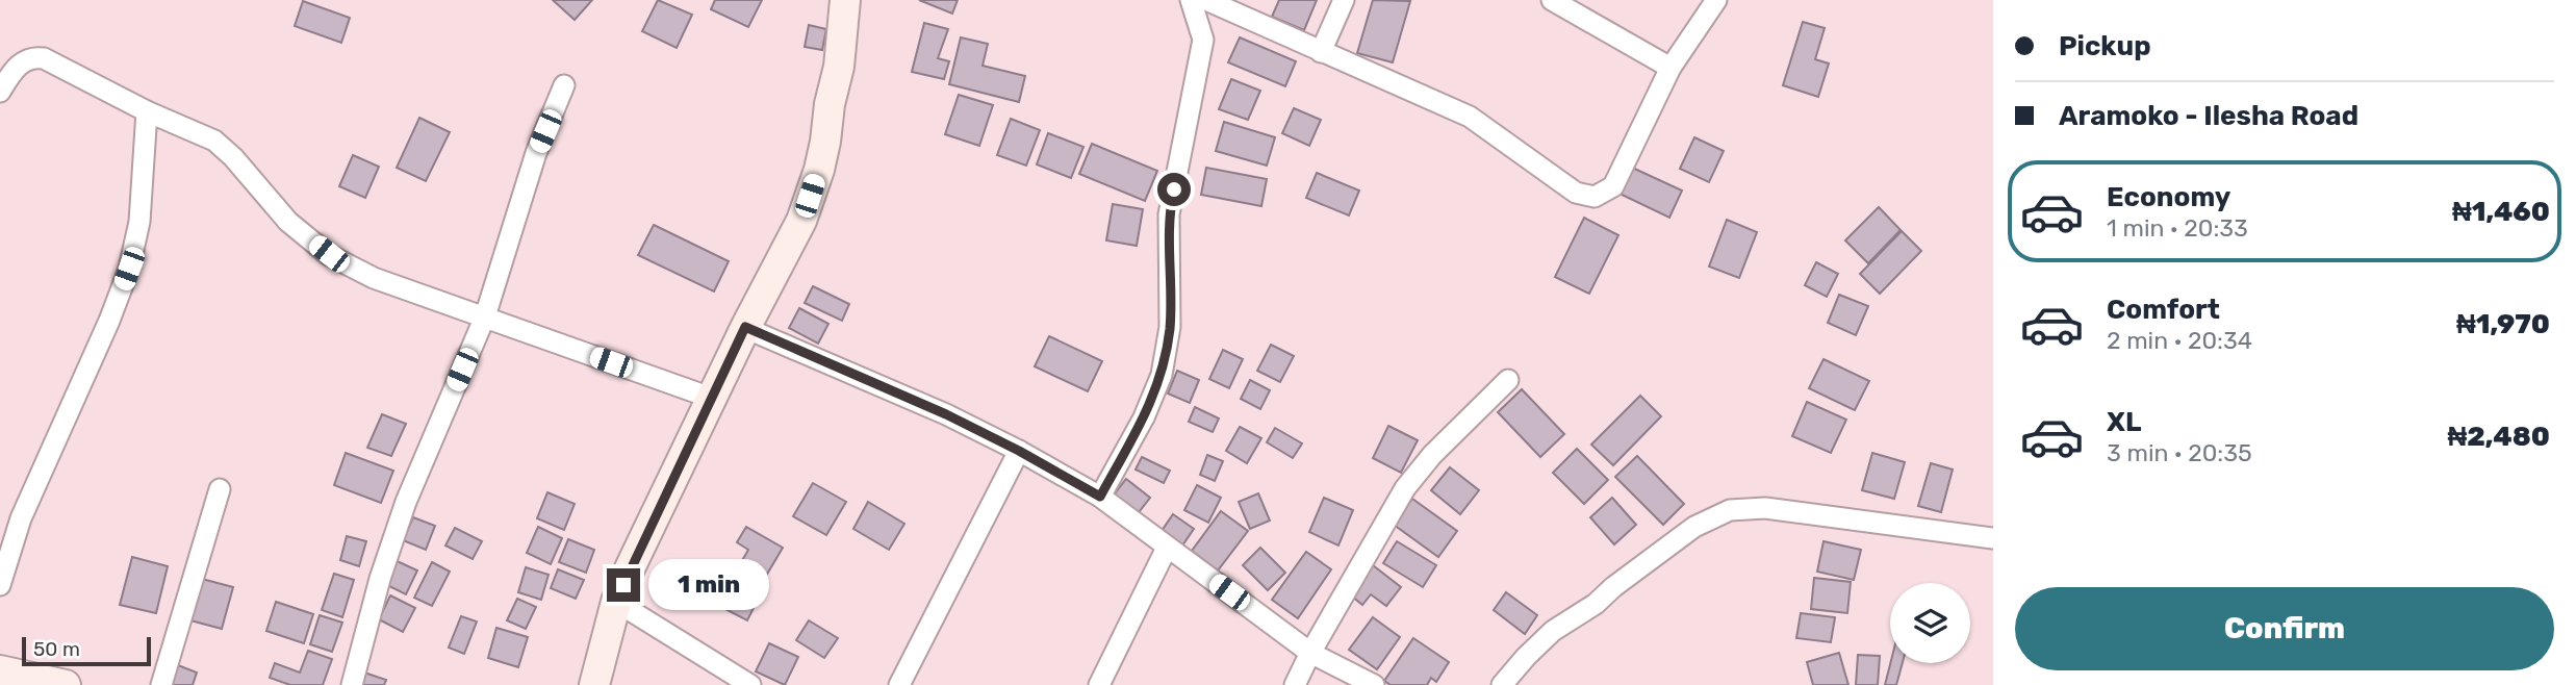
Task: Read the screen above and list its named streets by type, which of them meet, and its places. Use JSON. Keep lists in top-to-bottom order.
{
  "scale_bar": "50 m",
  "page": {
    "banner": ["Pickup", "Aramoko - Ilesha Road"],
    "list": [
      {
        "name": "Economy",
        "note": "1 min · 20:33",
        "value": "₦1,460"
      },
      {
        "name": "Comfort",
        "note": "2 min · 20:34",
        "value": "₦1,970"
      },
      {
        "name": "XL",
        "note": "3 min · 20:35",
        "value": "₦2,480"
      }
    ],
    "bubble": "1 min",
    "buttons": "Confirm",
    "scale": "50 m"
  }
}
